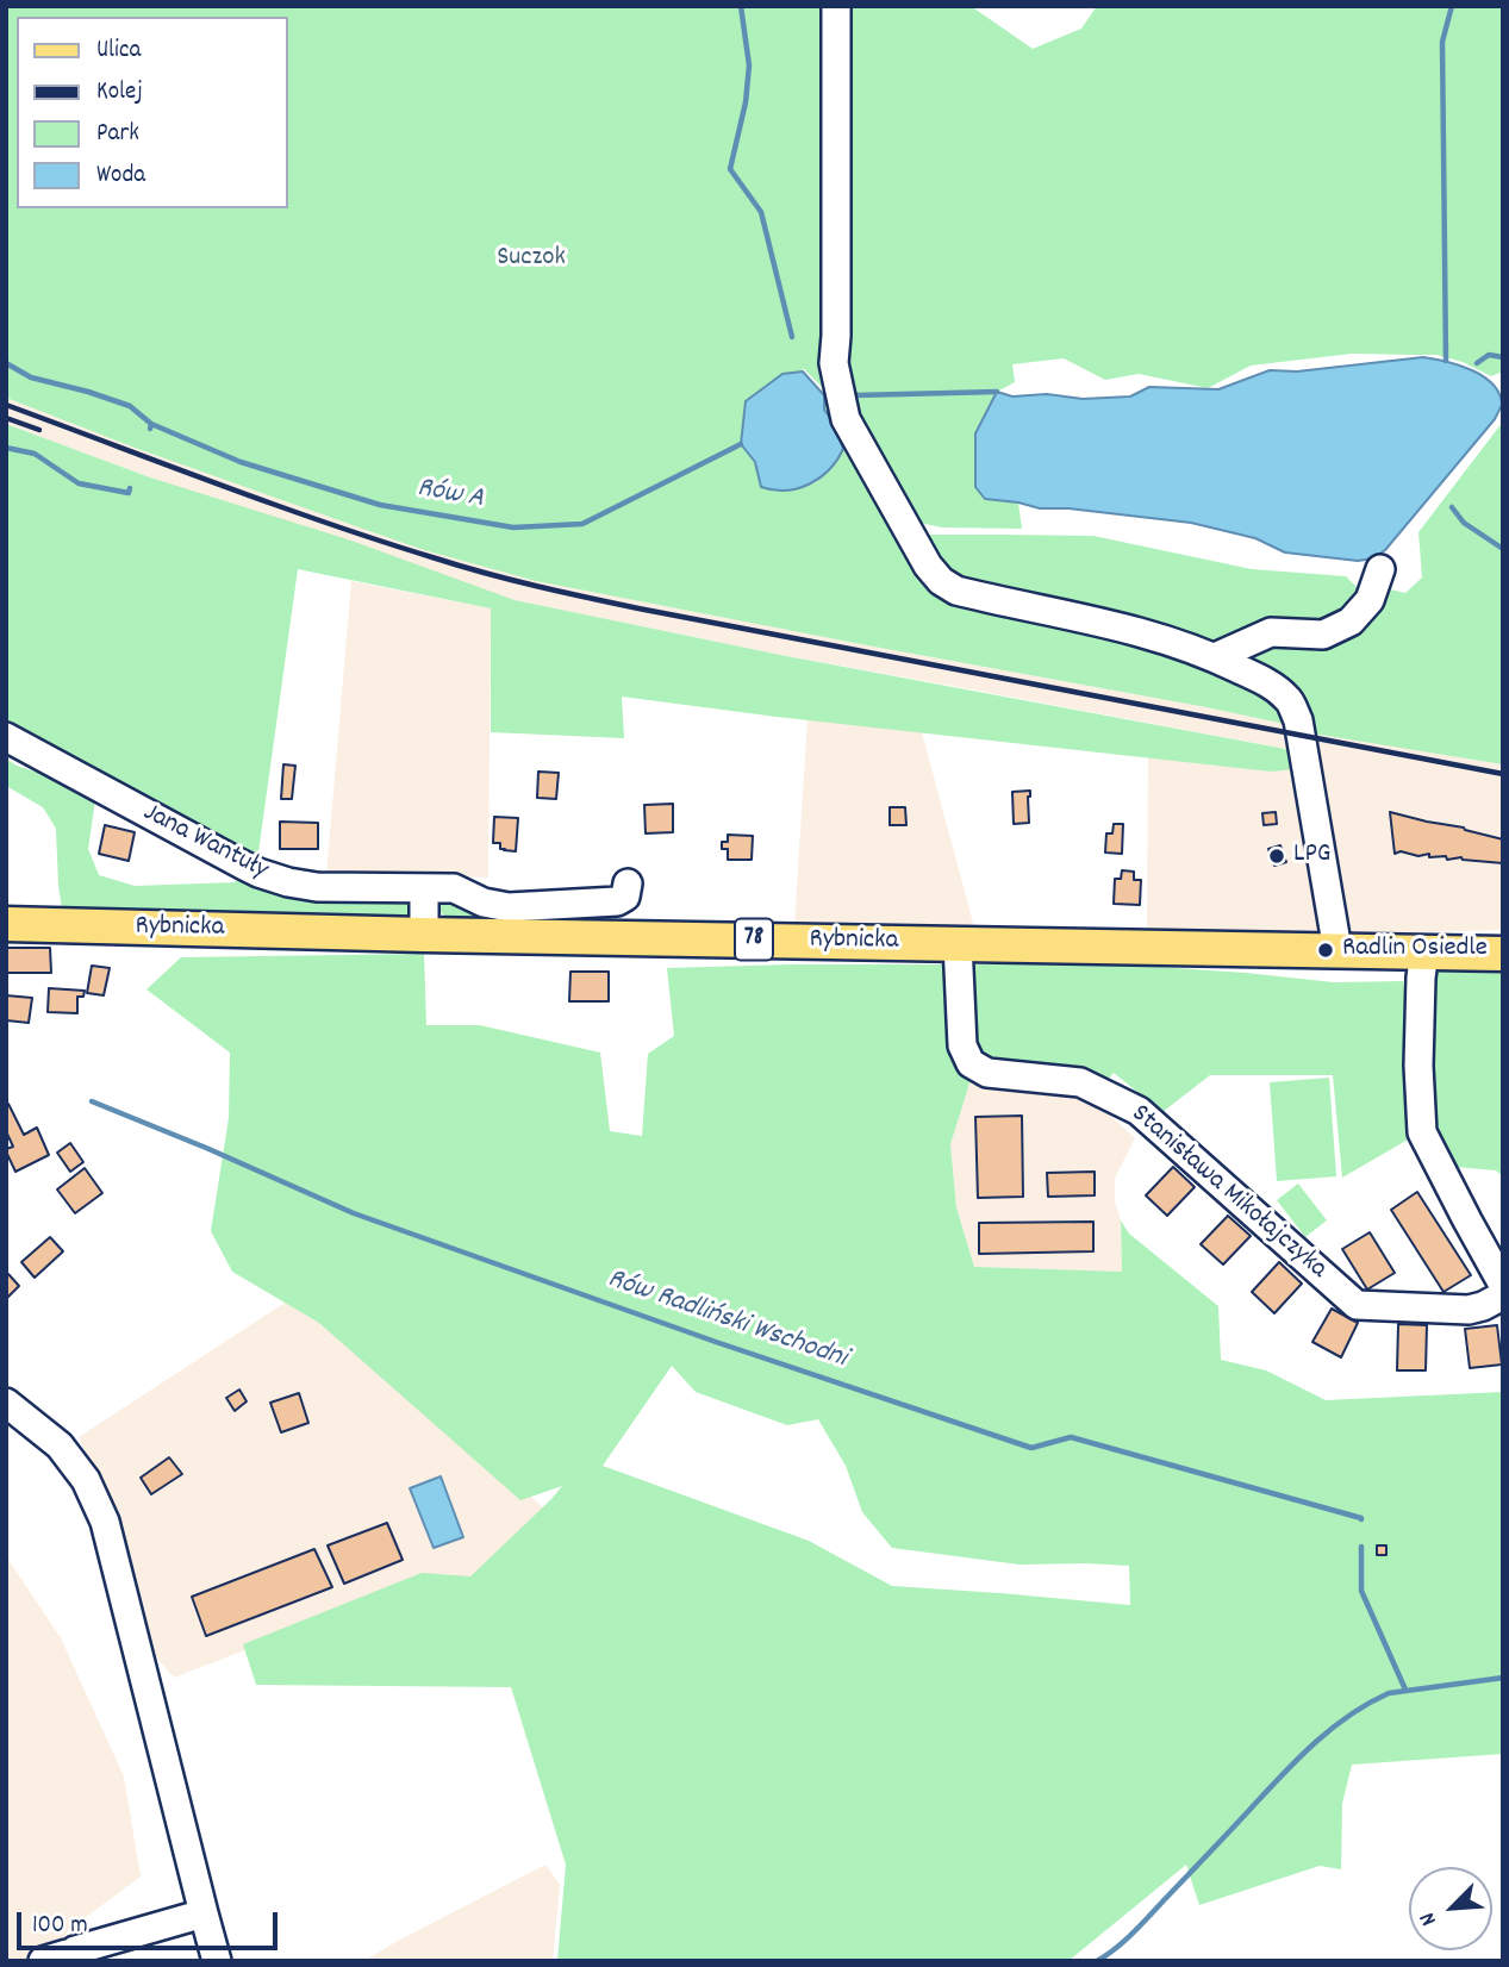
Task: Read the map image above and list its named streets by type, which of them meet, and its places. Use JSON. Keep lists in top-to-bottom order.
{
  "streets": {
    "main road": ["Rybnicka", "78"],
    "street": ["Jana Wantuły", "Stanisława Mikołajczyka"]
  },
  "crossings": [
    ["Rybnicka", "Stanisława Mikołajczyka"]
  ],
  "water": ["Rów A", "Rów Radliński Wschodni"],
  "parks": ["Suczok"],
  "places": ["LPG", "Radlin Osiedle"],
  "legend": [
    "Ulica",
    "Kolej",
    "Park",
    "Woda"
  ],
  "scale_bar": "100 m",
  "north": "bottom left"
}
